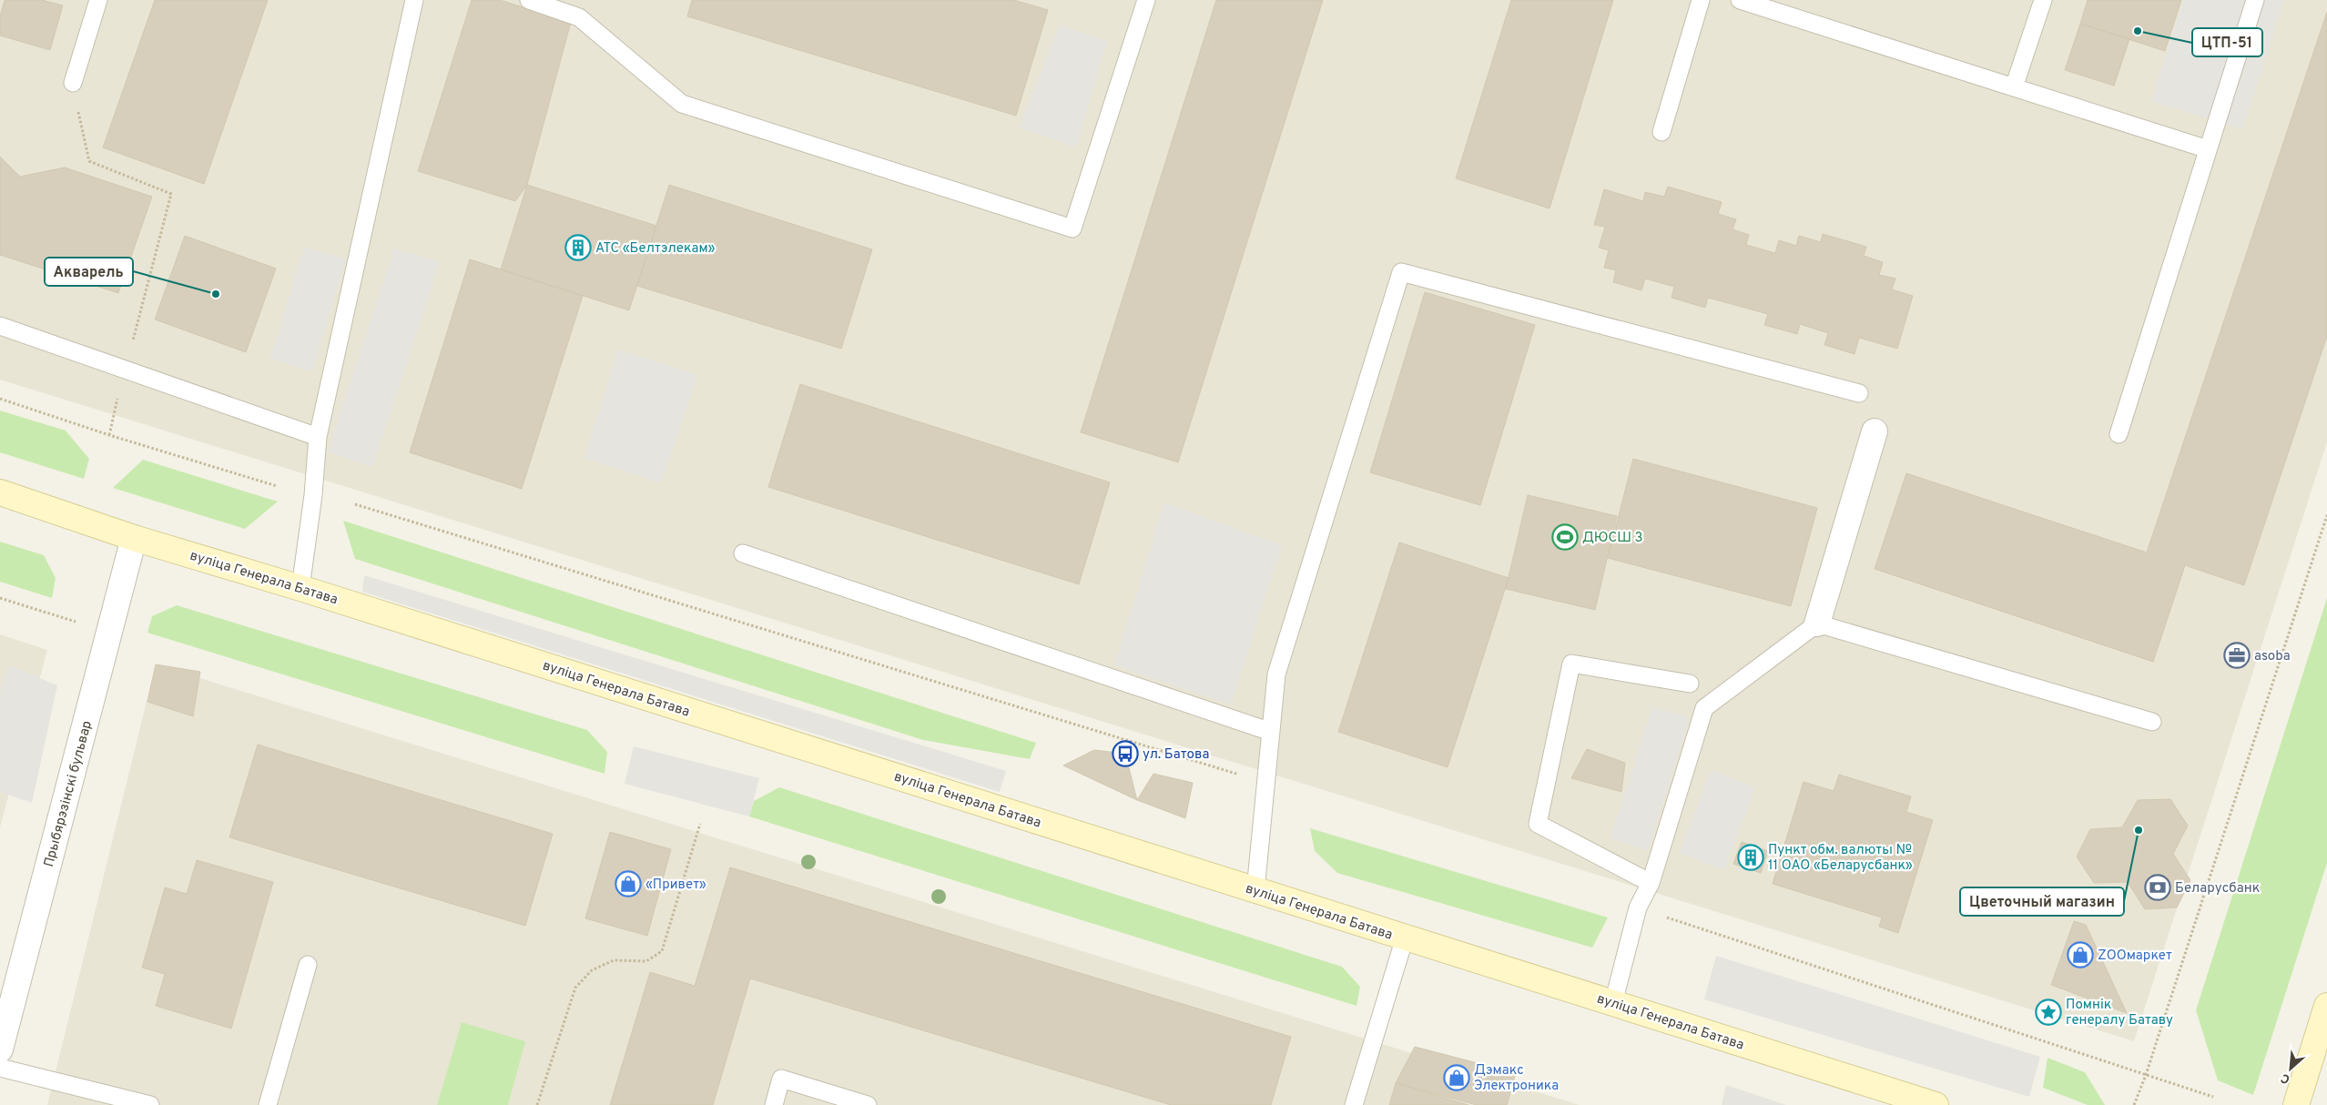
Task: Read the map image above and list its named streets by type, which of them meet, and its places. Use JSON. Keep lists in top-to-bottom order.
{
  "streets": {
    "street": ["вуліца Генерала Батава", "Прыбярэзінскі бульвар"]
  },
  "crossings": [
    ["вуліца Генерала Батава", "Прыбярэзінскі бульвар"]
  ],
  "places": {
    "other": ["ЦТП-51", "Акварель", "Цветочный магазин"],
    "building": ["АТС «Белтэлекам»", "Пункт обм. валюты № 11 ОАО «Беларусбанк»"],
    "sports": ["ДЮСШ 3"],
    "office": ["asoba"],
    "bus stop": ["ул. Батова"],
    "shop": ["«Привет»", "ZOOмаркет", "Дэмакс Электроника"],
    "bank": ["Беларусбанк"],
    "place": ["Помнік генералу Батаву"]
  },
  "north": "bottom left"
}
